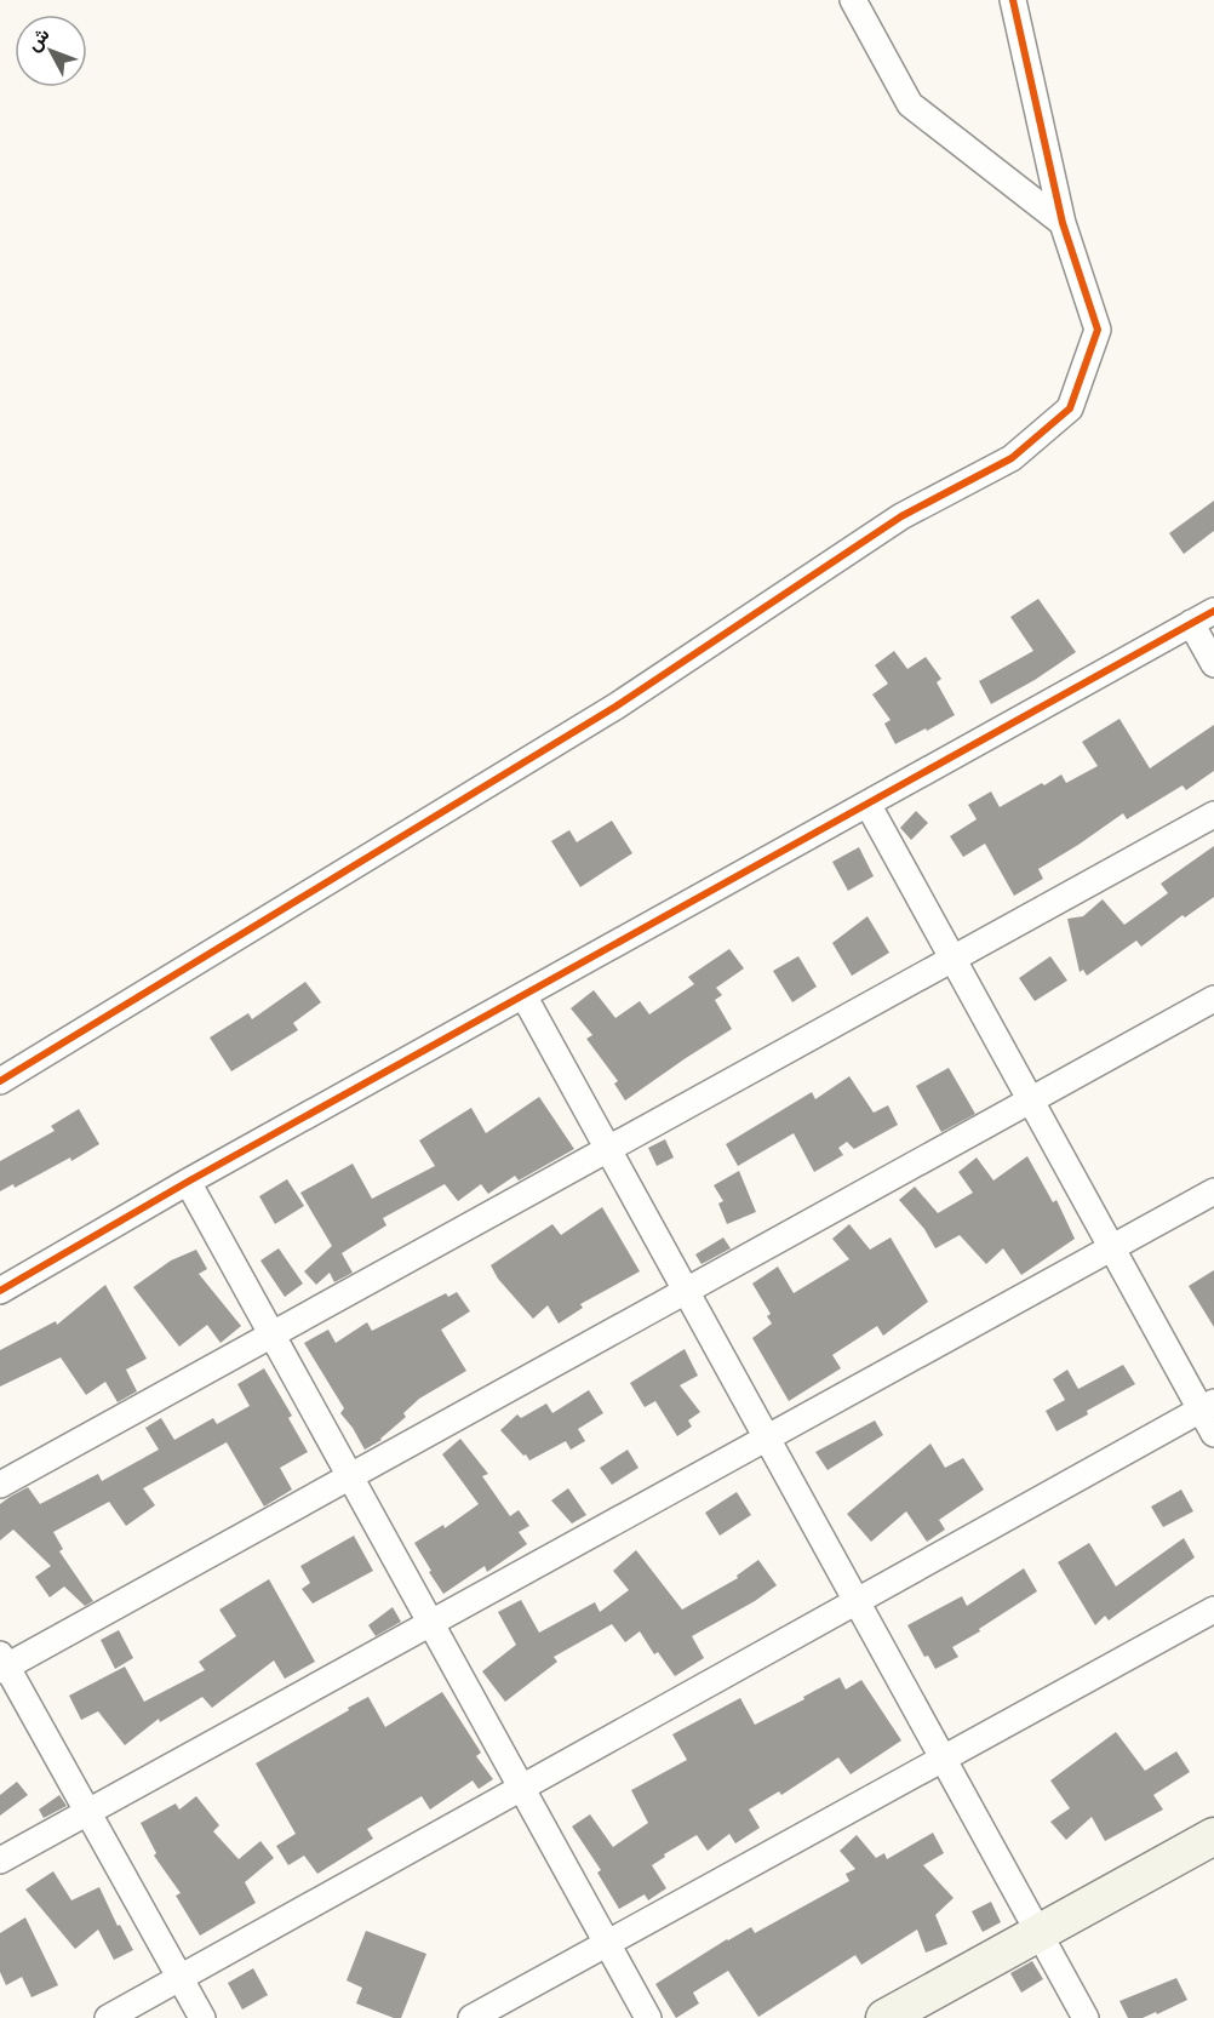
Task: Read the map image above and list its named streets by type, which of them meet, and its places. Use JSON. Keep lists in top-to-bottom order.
{
  "north": "top left"
}
